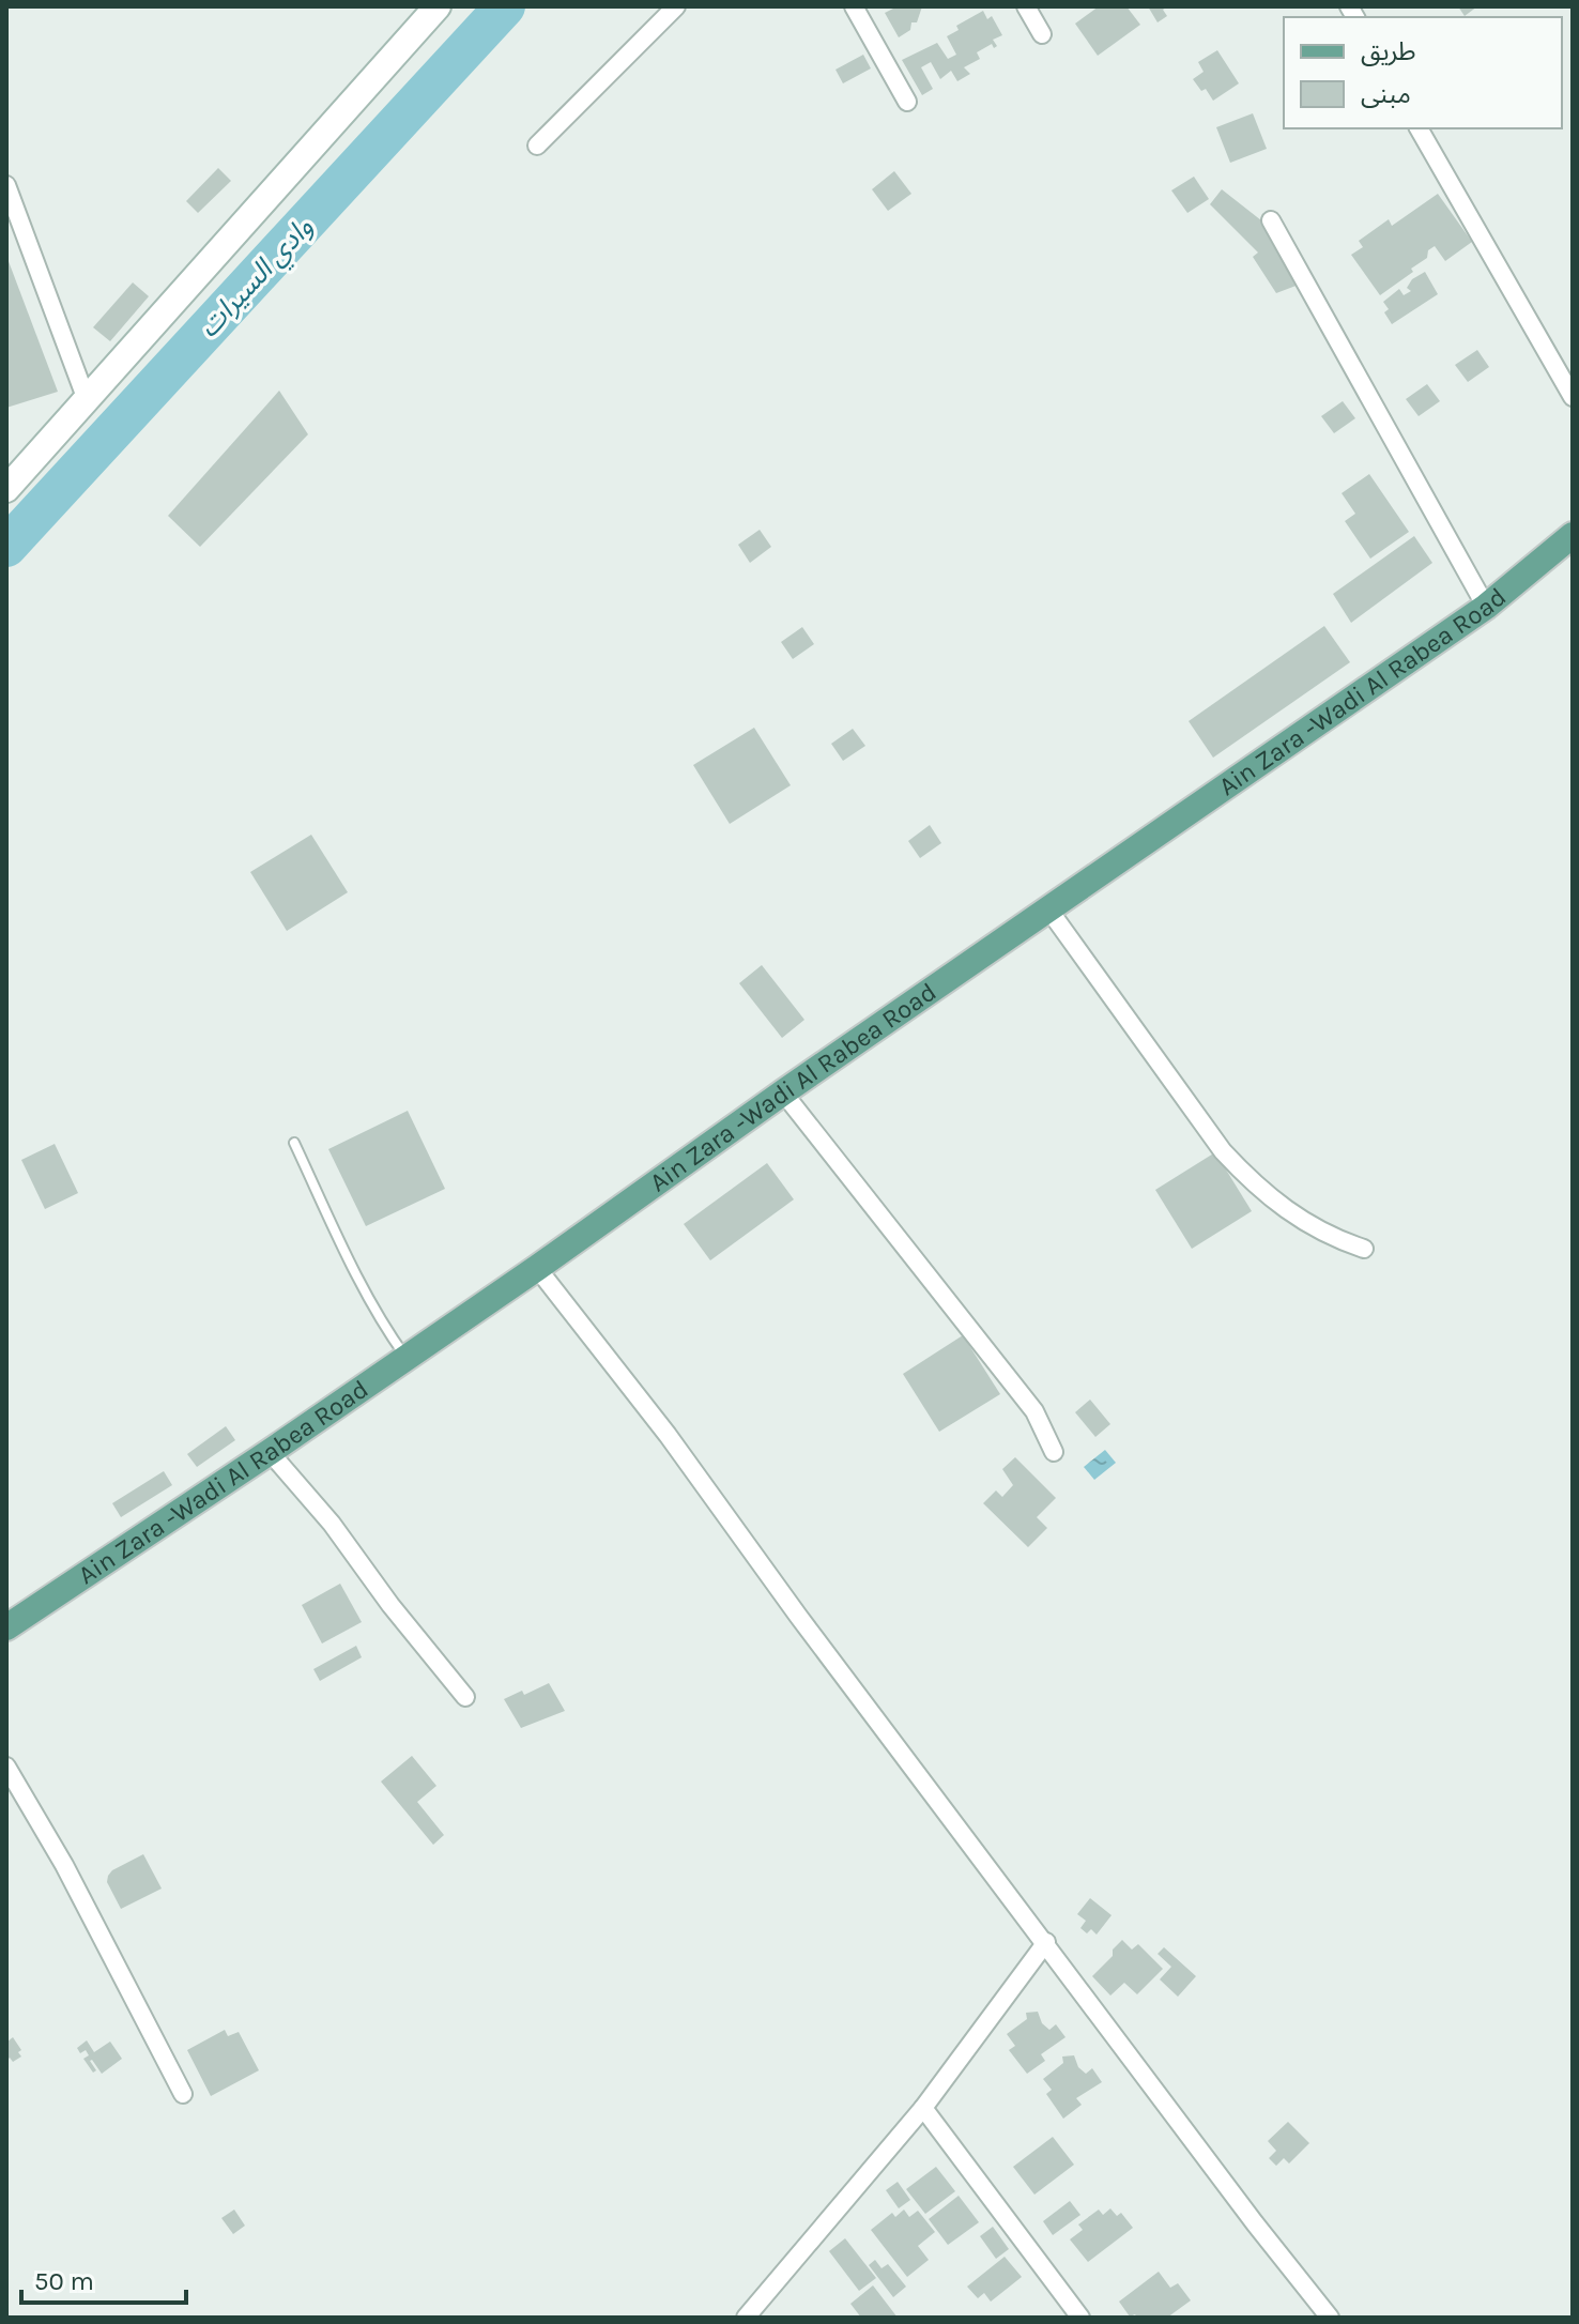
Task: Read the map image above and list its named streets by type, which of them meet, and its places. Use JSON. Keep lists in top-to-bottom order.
{
  "streets": {
    "main road": ["Ain Zara -Wadi Al Rabea Road"]
  },
  "water": ["وادي السيرات"],
  "legend": ["طريق", "مبنى"],
  "scale_bar": "50 m"
}
